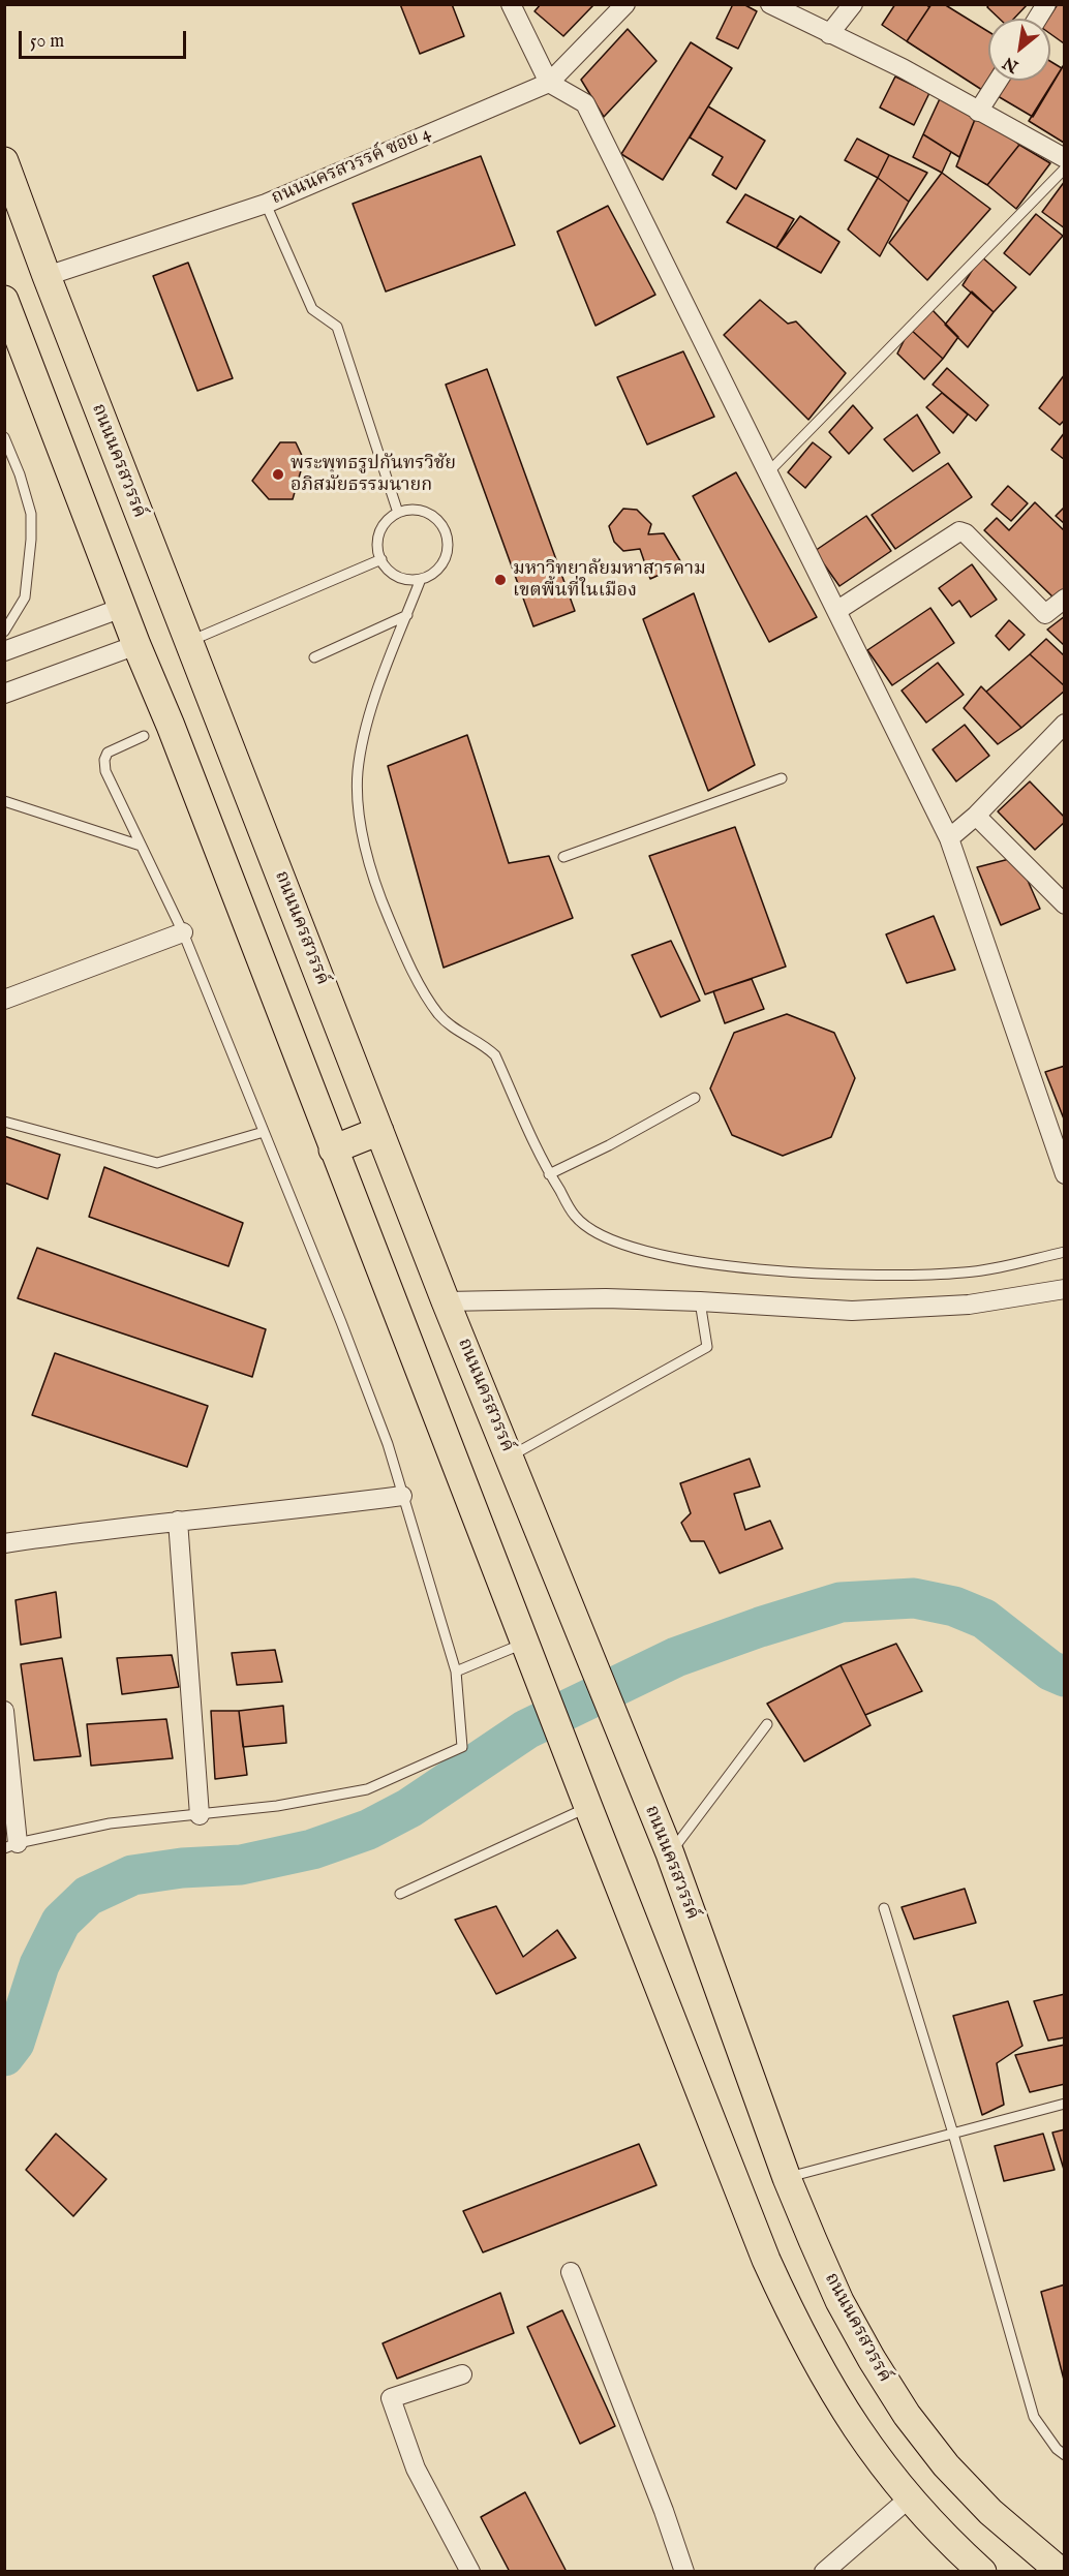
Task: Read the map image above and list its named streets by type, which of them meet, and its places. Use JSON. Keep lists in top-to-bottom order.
{
  "streets": {
    "main road": ["ถนนนครสวรรค์"],
    "street": ["ถนนนครสวรรค์ ซอย 4"]
  },
  "crossings": [
    ["ถนนนครสวรรค์ ซอย 4", "ถนนนครสวรรค์"]
  ],
  "places": ["พระพุทธรูปกันทรวิชัย อภิสมัยธรรมนายก", "มหาวิทยาลัยมหาสารคาม เขตพื้นที่ในเมือง"],
  "scale_bar": "50 m",
  "north": "bottom left"
}
